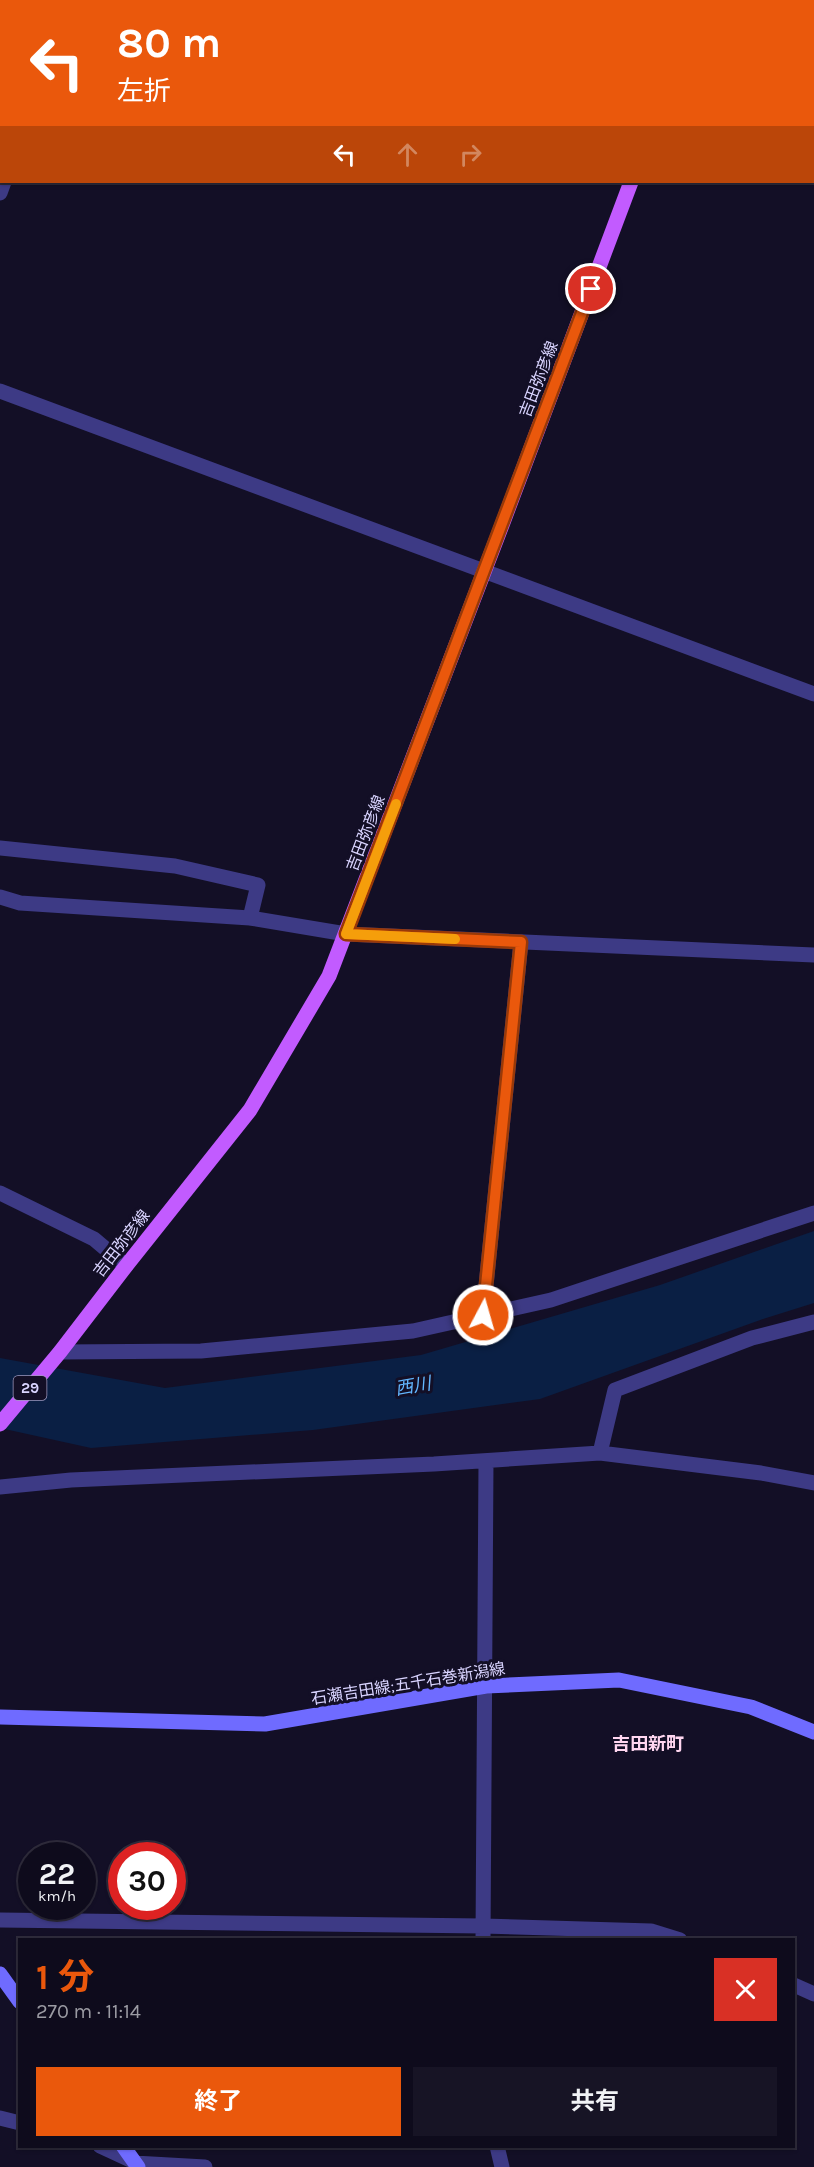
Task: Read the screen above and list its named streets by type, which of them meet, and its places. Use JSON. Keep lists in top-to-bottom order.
{
  "streets": {
    "main road": ["吉田弥彦線", "29", "石瀬吉田線;五千石巻新潟線"]
  },
  "districts": ["吉田新町"],
  "water": ["西川"],
  "page": {
    "turn": ["80 m", "左折"],
    "speed": "22 km/h",
    "limit": "30",
    "heading": ["1 分", "270 m · 11:14"],
    "buttons": ["終了", "共有"]
  }
}
